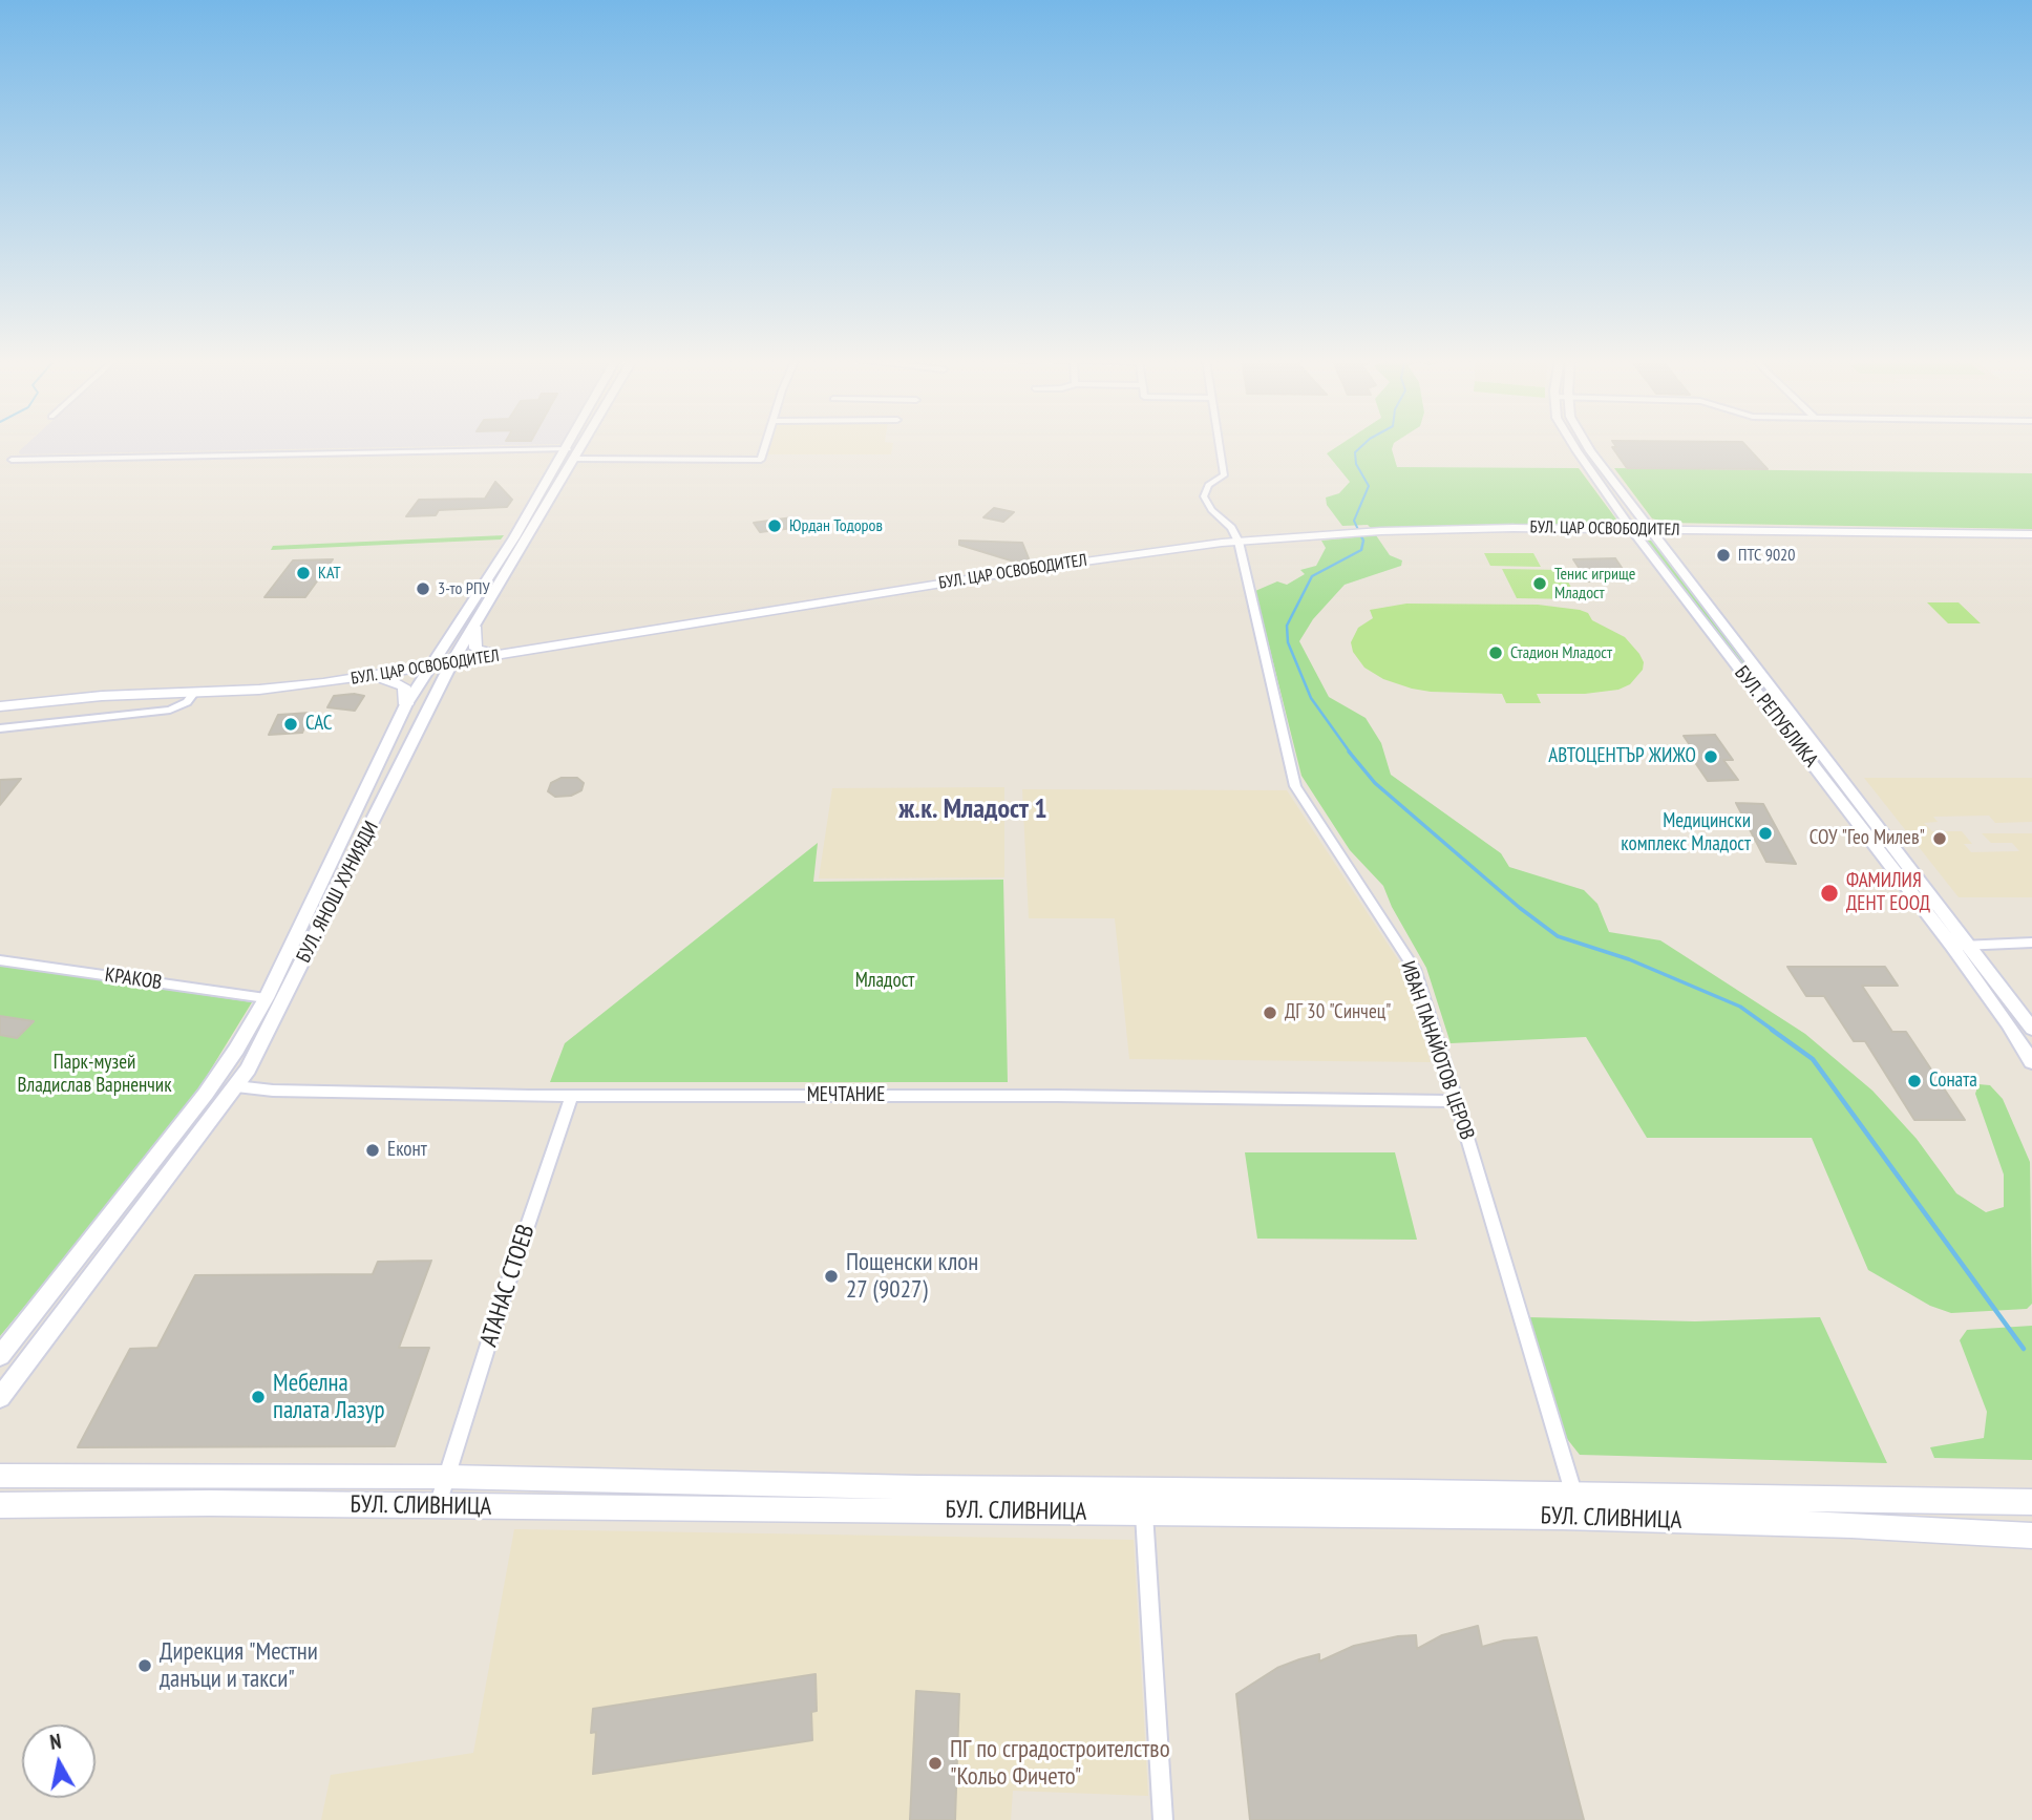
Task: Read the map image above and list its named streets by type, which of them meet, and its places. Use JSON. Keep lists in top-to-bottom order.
{
  "streets": {
    "main road": ["БУЛ. ЦАР ОСВОБОДИТЕЛ", "БУЛ. СЛИВНИЦА"],
    "street": [
      "БУЛ. РЕПУБЛИКА",
      "БУЛ. ЯНОШ ХУНИЯДИ",
      "КРАКОВ",
      "ИВАН ПАНАЙОТОВ ЦЕРОВ",
      "МЕЧТАНИЕ",
      "АТАНАС СТОЕВ"
    ]
  },
  "crossings": [
    ["БУЛ. ЦАР ОСВОБОДИТЕЛ", "БУЛ. РЕПУБЛИКА"],
    ["БУЛ. ЦАР ОСВОБОДИТЕЛ", "БУЛ. ЯНОШ ХУНИЯДИ"],
    ["БУЛ. ЦАР ОСВОБОДИТЕЛ", "ИВАН ПАНАЙОТОВ ЦЕРОВ"],
    ["БУЛ. ЯНОШ ХУНИЯДИ", "КРАКОВ"],
    ["БУЛ. ЯНОШ ХУНИЯДИ", "МЕЧТАНИЕ"],
    ["ИВАН ПАНАЙОТОВ ЦЕРОВ", "МЕЧТАНИЕ"],
    ["ИВАН ПАНАЙОТОВ ЦЕРОВ", "БУЛ. СЛИВНИЦА"],
    ["МЕЧТАНИЕ", "АТАНАС СТОЕВ"],
    ["АТАНАС СТОЕВ", "БУЛ. СЛИВНИЦА"]
  ],
  "districts": ["ж.к. Младост 1"],
  "parks": ["Младост", "Парк-музей Владислав Варненчик"],
  "places": [
    "Юрдан Тодоров",
    "ПТС 9020",
    "КАТ",
    "Тенис игрище Младост",
    "3-то РПУ",
    "Стадион Младост",
    "САС",
    "АВТОЦЕНТЪР ЖИЖО",
    "Медицински комплекс Младост",
    "СОУ \"Гео Милев\"",
    "ФАМИЛИЯ ДЕНТ ЕООД",
    "ДГ 30 \"Синчец\"",
    "Соната",
    "Еконт",
    "Пощенски клон 27 (9027)",
    "Мебелна палата Лазур",
    "Дирекция \"Местни данъци и такси\"",
    "ПГ по сградостроителство \"Кольо Фичето\""
  ],
  "north": "top"
}
